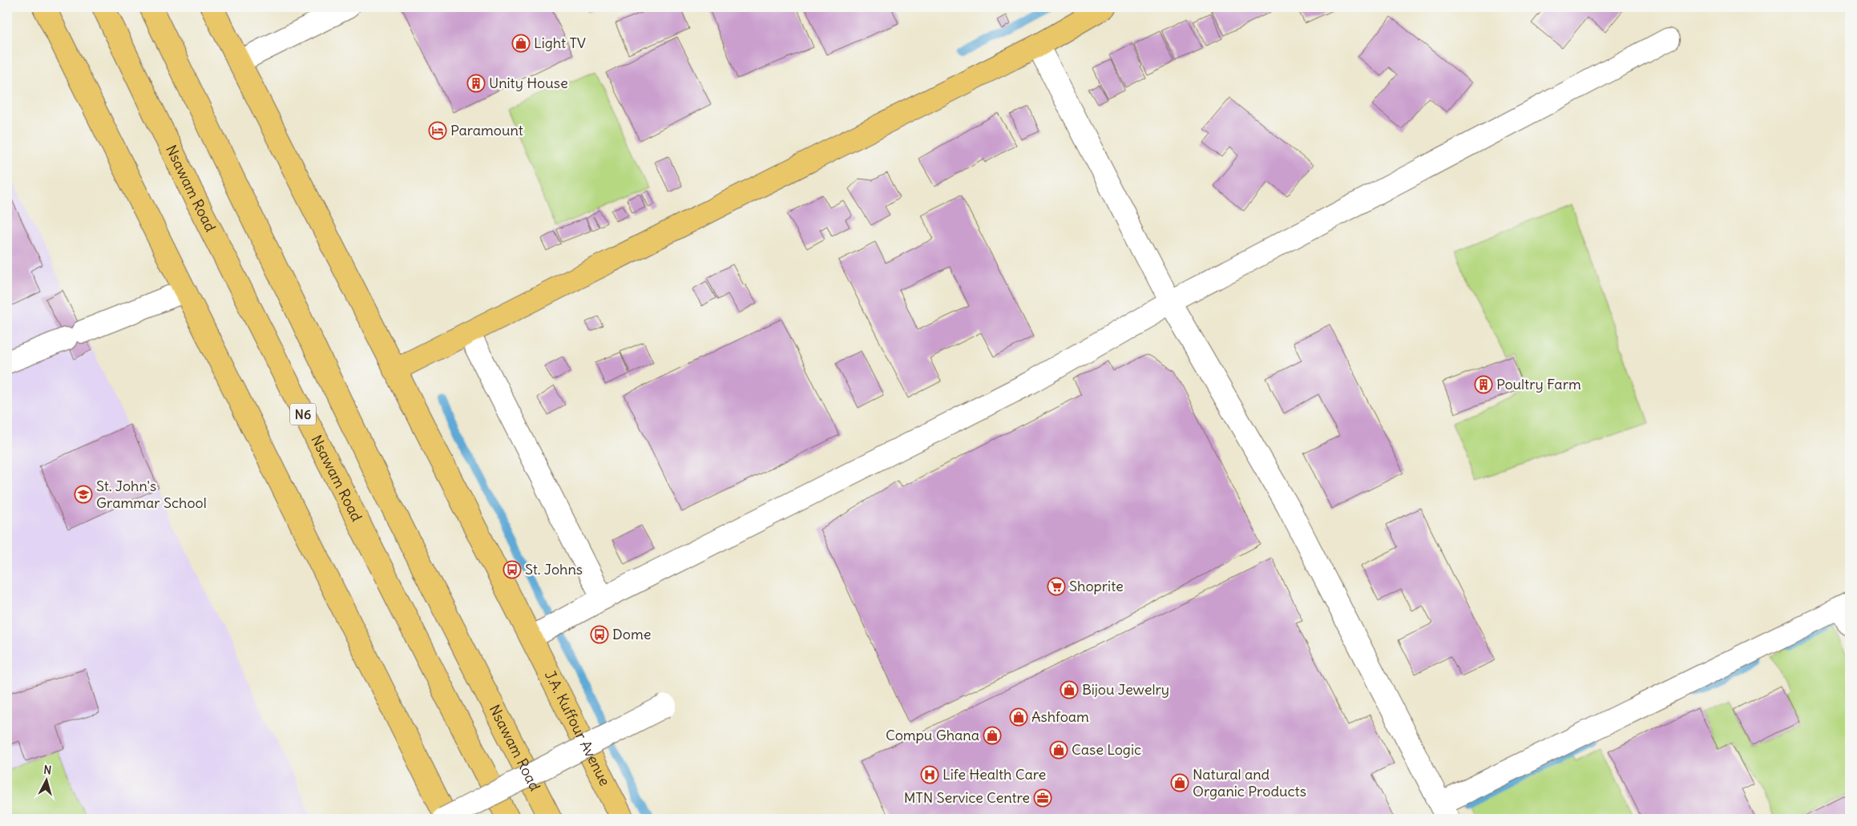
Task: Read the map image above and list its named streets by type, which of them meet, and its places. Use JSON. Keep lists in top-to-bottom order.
{
  "streets": {
    "main road": ["Nsawam Road", "N6", "J.A. Kuffour Avenue"]
  },
  "places": {
    "shop": [
      "Light TV",
      "Bijou Jewelry",
      "Ashfoam",
      "Compu Ghana",
      "Case Logic",
      "Natural and Organic Products"
    ],
    "building": ["Unity House", "Poultry Farm"],
    "hotel": ["Paramount"],
    "school or university": ["St. John's Grammar School"],
    "bus stop": ["St. Johns", "Dome"],
    "supermarket": ["Shoprite"],
    "hospital": ["Life Health Care"],
    "office": ["MTN Service Centre"]
  },
  "north": "top"
}
